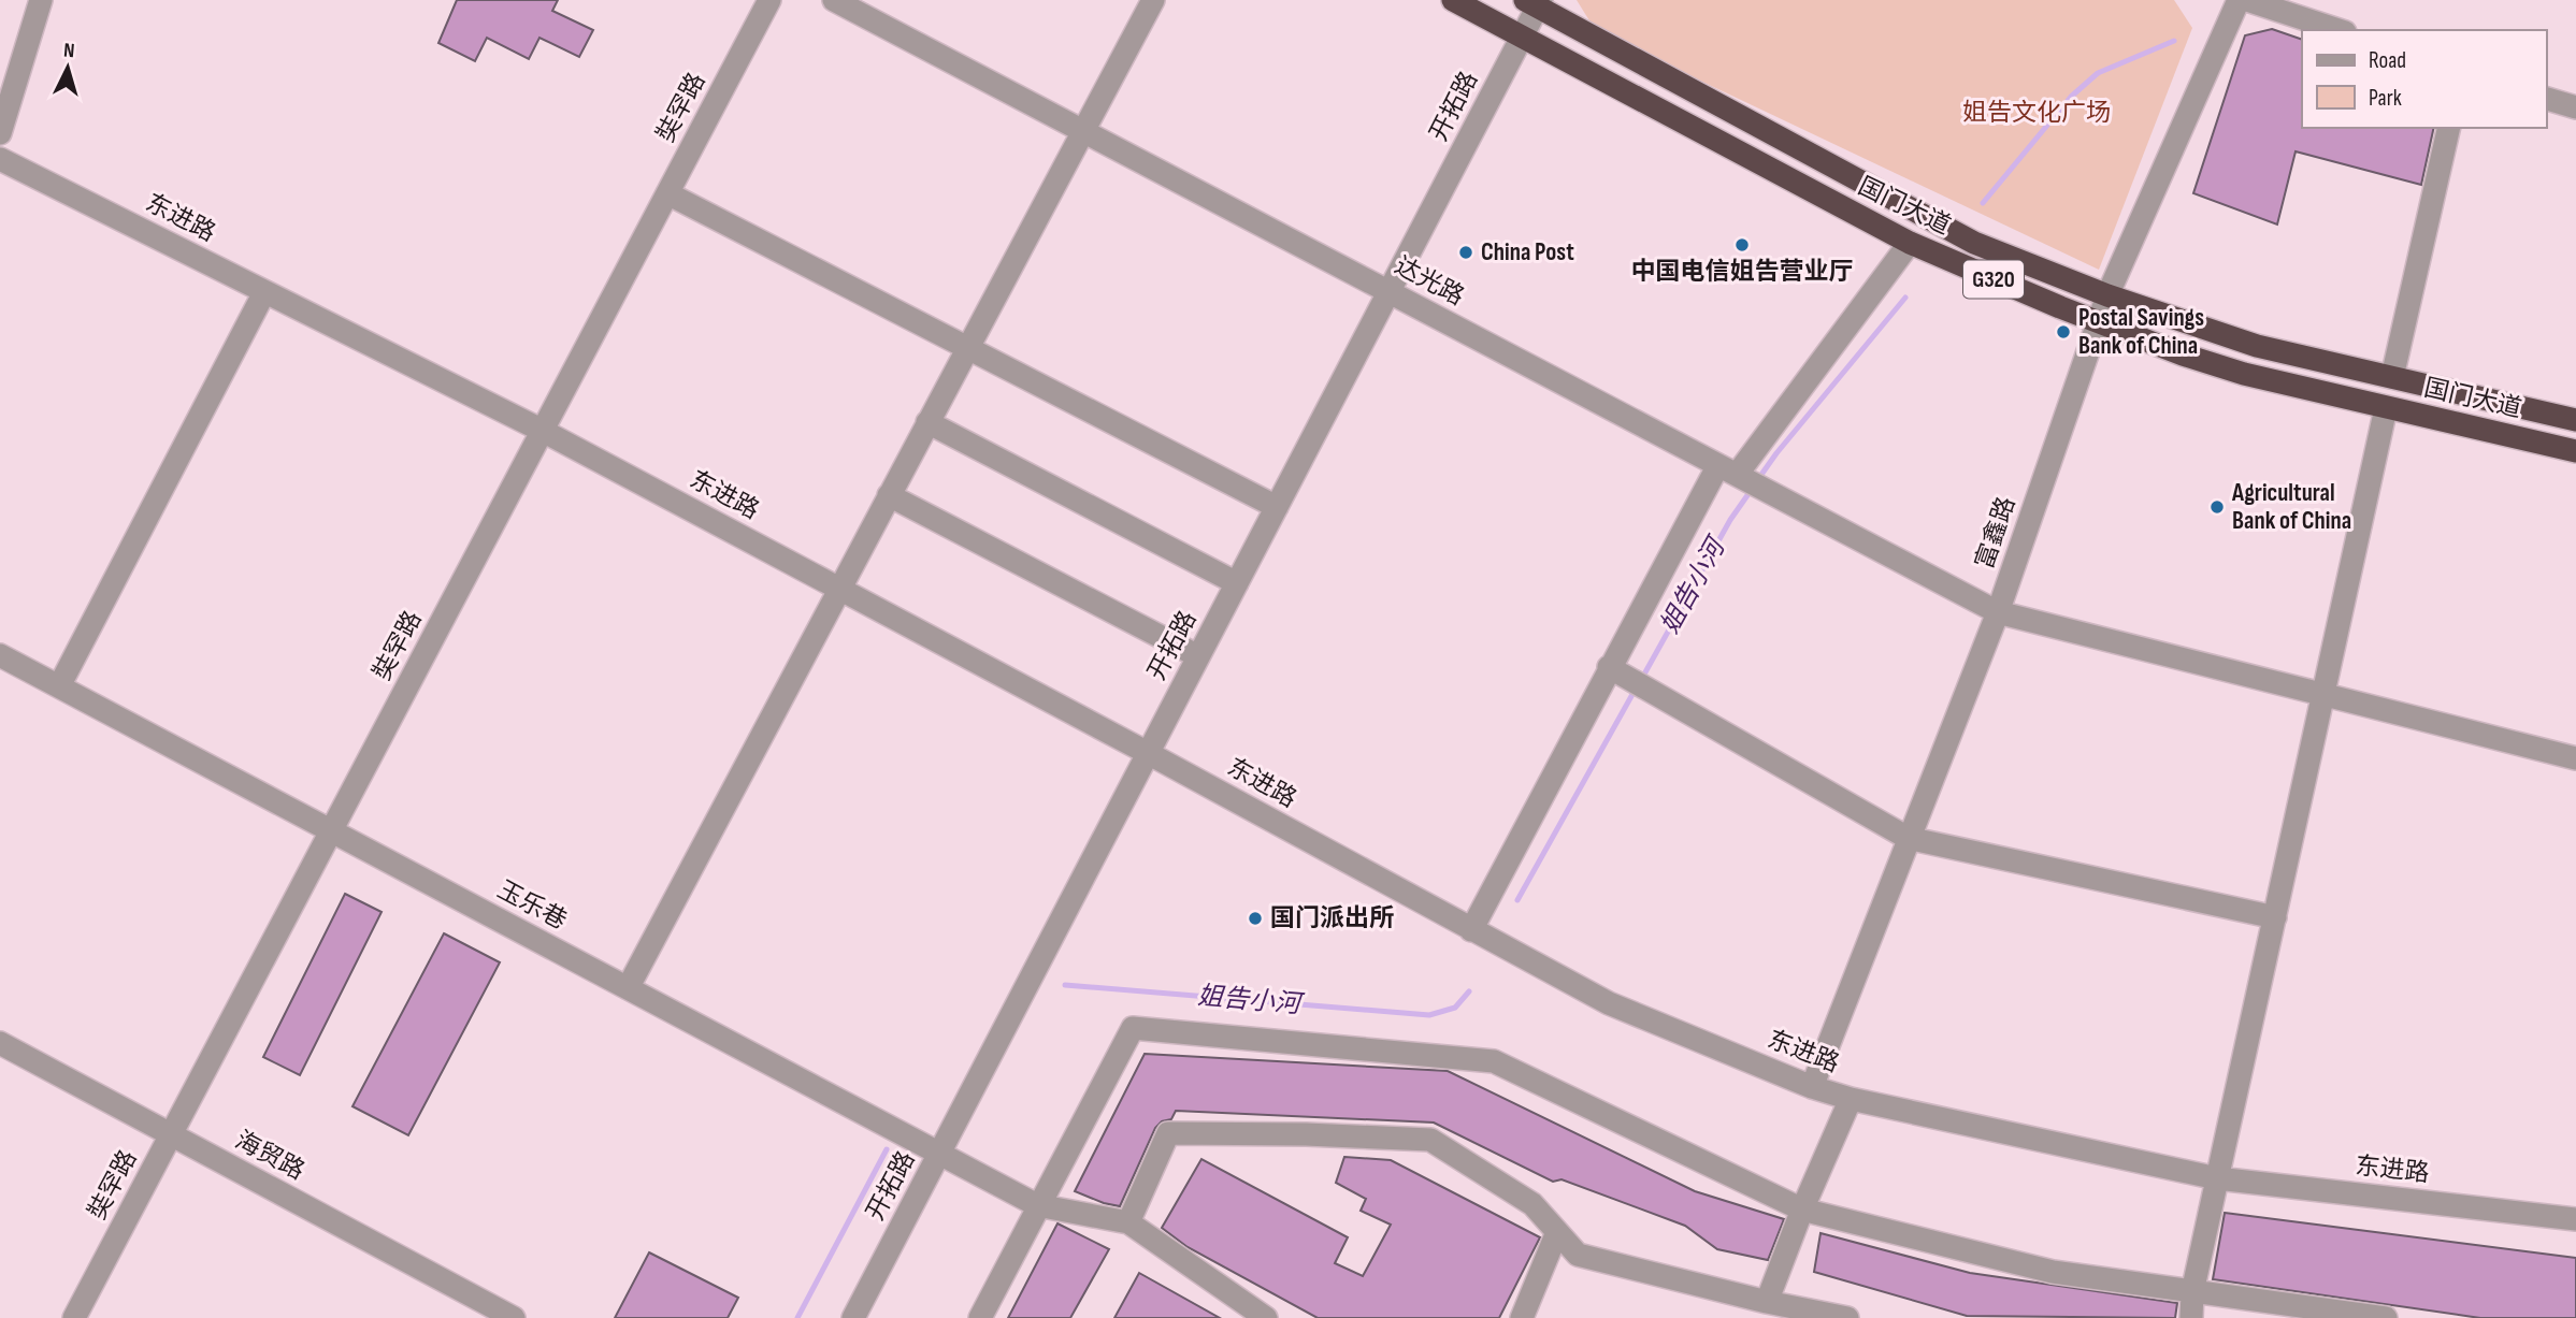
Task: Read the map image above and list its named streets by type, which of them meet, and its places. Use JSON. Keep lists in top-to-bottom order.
{
  "streets": {
    "highway": ["国门大道", "G320"],
    "street": [
      "开拓路",
      "奘罕路",
      "东进路",
      "达光路",
      "富鑫路",
      "玉乐巷",
      "海贸路"
    ]
  },
  "crossings": [
    ["开拓路", "国门大道"],
    ["开拓路", "东进路"],
    ["开拓路", "达光路"],
    ["开拓路", "玉乐巷"],
    ["奘罕路", "东进路"],
    ["奘罕路", "玉乐巷"],
    ["奘罕路", "海贸路"],
    ["国门大道", "富鑫路"],
    ["东进路", "富鑫路"],
    ["达光路", "富鑫路"]
  ],
  "water": ["姐告小河"],
  "parks": ["姐告文化广场"],
  "places": [
    "中国电信姐告营业厅",
    "China Post",
    "Postal Savings Bank of China",
    "Agricultural Bank of China",
    "国门派出所"
  ],
  "legend": ["Road", "Park"],
  "north": "top"
}
